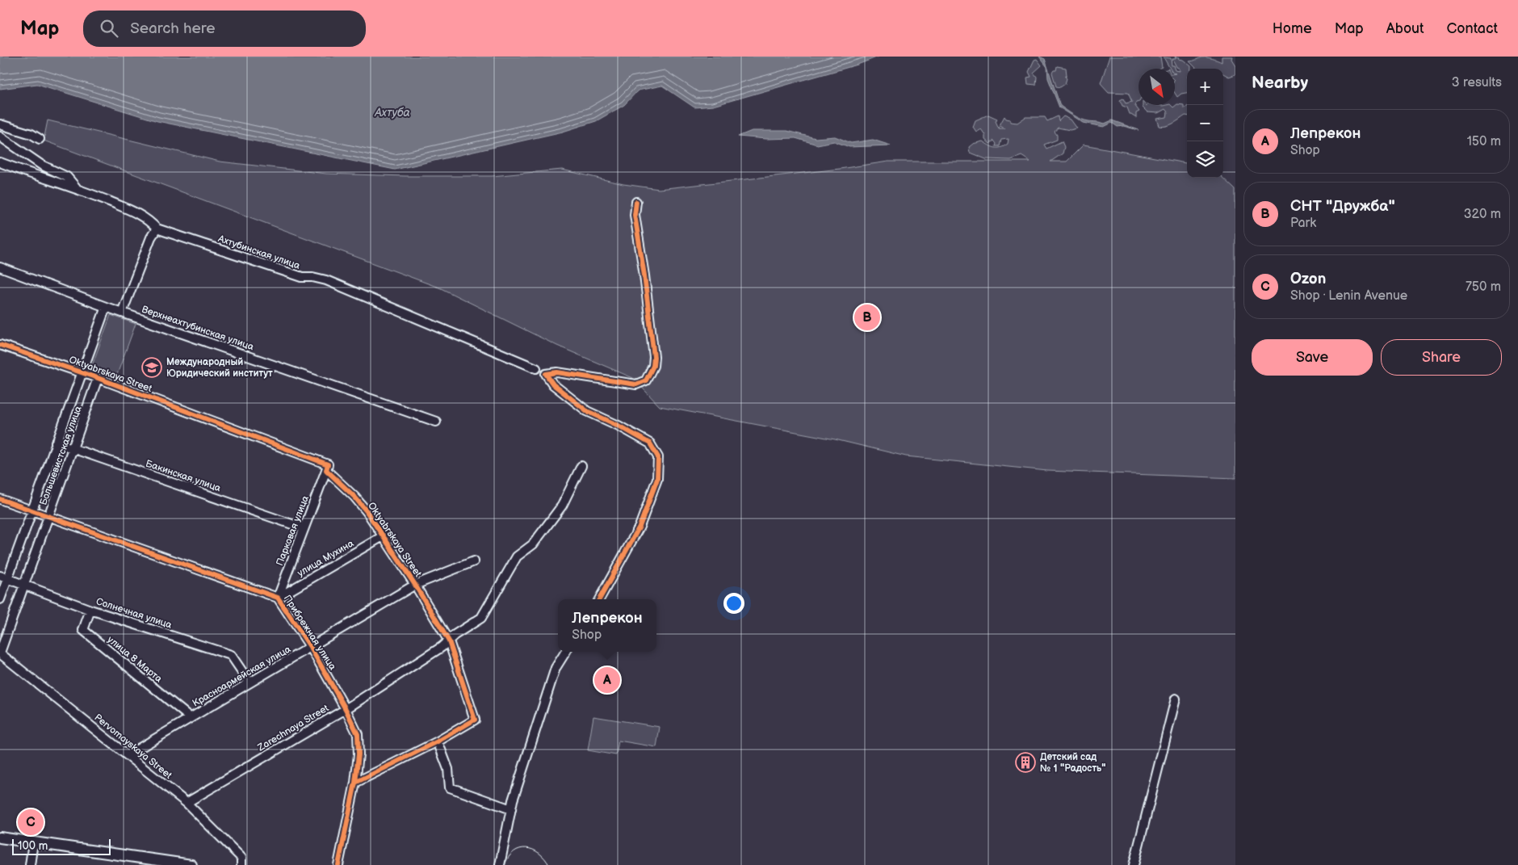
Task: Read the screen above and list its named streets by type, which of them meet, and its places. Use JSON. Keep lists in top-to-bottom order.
{
  "streets": {
    "street": [
      "Ахтубинская улица",
      "Верхнеахтубинская улица",
      "Oktyabrskaya Street",
      "Большевистская улица",
      "Бакинская улица",
      "Парковая улица",
      "улица Мухина",
      "Солнечная улица",
      "Прибрежная улица",
      "улица 8 Марта",
      "Красноармейская улица",
      "Zarechnaya Street",
      "Pervomayskaya Street"
    ]
  },
  "crossings": [
    ["Верхнеахтубинская улица", "Большевистская улица"],
    ["Oktyabrskaya Street", "Большевистская улица"],
    ["Oktyabrskaya Street", "Парковая улица"],
    ["Oktyabrskaya Street", "улица Мухина"],
    ["Oktyabrskaya Street", "Прибрежная улица"],
    ["Oktyabrskaya Street", "Красноармейская улица"],
    ["Oktyabrskaya Street", "Zarechnaya Street"],
    ["Большевистская улица", "Бакинская улица"],
    ["Большевистская улица", "Солнечная улица"],
    ["Большевистская улица", "Прибрежная улица"],
    ["Большевистская улица", "Pervomayskaya Street"],
    ["Бакинская улица", "Парковая улица"],
    ["Парковая улица", "улица Мухина"],
    ["Парковая улица", "Прибрежная улица"],
    ["улица Мухина", "Прибрежная улица"],
    ["Солнечная улица", "улица 8 Марта"],
    ["Солнечная улица", "Красноармейская улица"],
    ["Прибрежная улица", "Красноармейская улица"],
    ["Прибрежная улица", "Zarechnaya Street"],
    ["улица 8 Марта", "Красноармейская улица"],
    ["Красноармейская улица", "Pervomayskaya Street"],
    ["Zarechnaya Street", "Pervomayskaya Street"]
  ],
  "water": ["Ахтуба"],
  "places": {
    "school or university": ["Международный Юридический институт"],
    "building": ["Детский сад № 1 \"Радость\""]
  },
  "scale_bar": "100 m",
  "north": "bottom right",
  "page": {
    "header": "Map",
    "search": "Search here",
    "nav": [
      "Home",
      "Map",
      "About",
      "Contact"
    ],
    "heading": ["Nearby", "3 results"],
    "map_buttons": ["+", "−"],
    "list": [
      {
        "mark": "A",
        "name": "Лепрекон",
        "note": "Shop",
        "value": "150 m"
      },
      {
        "mark": "B",
        "name": "СНТ \"Дружба\"",
        "note": "Park",
        "value": "320 m"
      },
      {
        "mark": "C",
        "name": "Ozon",
        "note": "Shop · Lenin Avenue",
        "value": "750 m"
      }
    ],
    "pins": ["B", "A", "C"],
    "buttons": ["Save", "Share"],
    "popup": ["Лепрекон", "Shop"],
    "scale": "100 m"
  }
}
